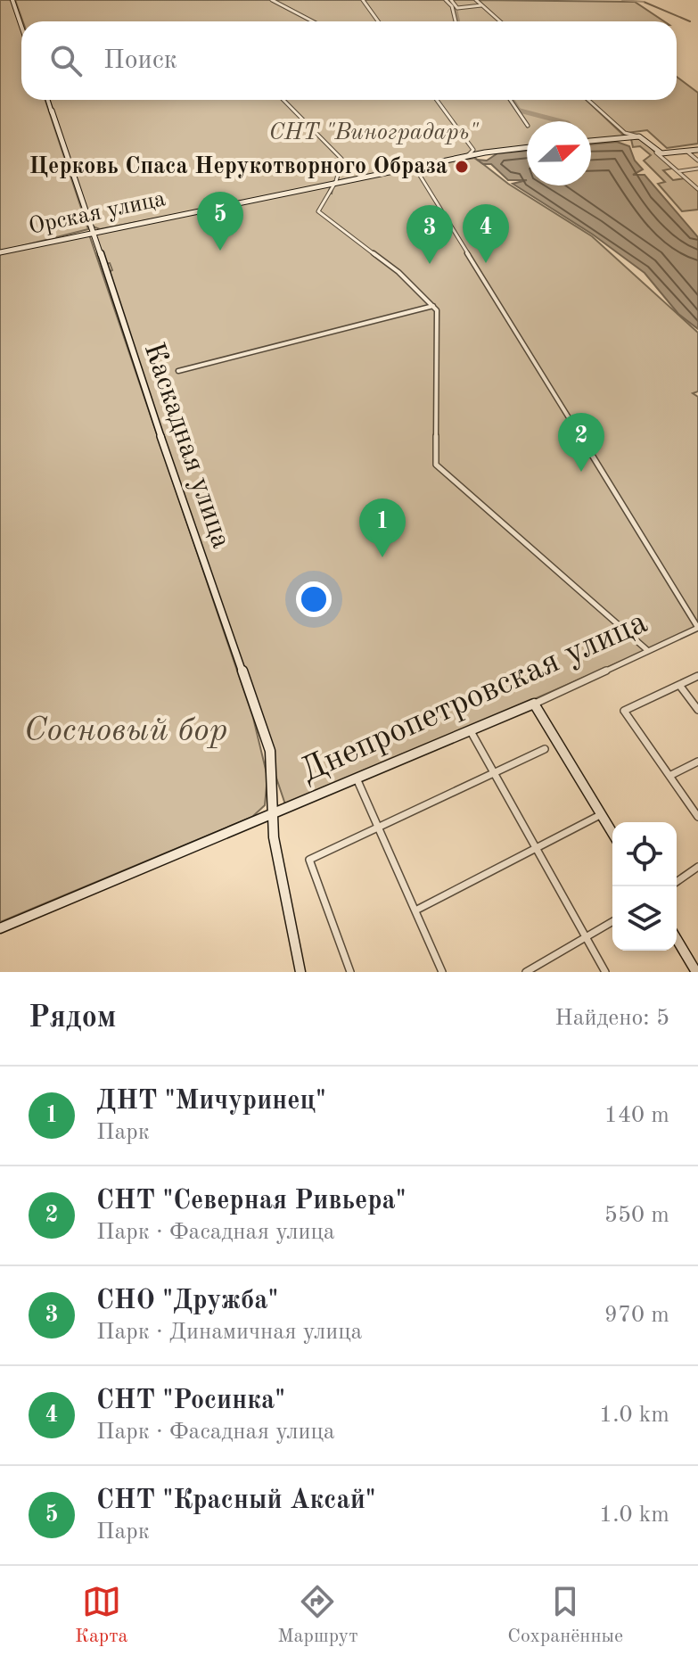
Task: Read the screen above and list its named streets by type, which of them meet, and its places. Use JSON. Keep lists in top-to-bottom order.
{
  "streets": {
    "street": ["Орская улица", "Каскадная улица", "Днепропетровская улица"]
  },
  "crossings": [
    ["Орская улица", "Каскадная улица"],
    ["Каскадная улица", "Днепропетровская улица"]
  ],
  "parks": ["СНТ \"Виноградарь\"", "Сосновый бор"],
  "places": ["Церковь Спаса Нерукотворного Образа"],
  "north": "right",
  "page": {
    "search": "Поиск",
    "pins": [
      "5",
      "4",
      "3",
      "2",
      "1"
    ],
    "heading": ["Рядом", "Найдено: 5"],
    "list": [
      {
        "mark": "1",
        "name": "ДНТ \"Мичуринец\"",
        "note": "Парк",
        "value": "140 m"
      },
      {
        "mark": "2",
        "name": "СНТ \"Северная Ривьера\"",
        "note": "Парк · Фасадная улица",
        "value": "550 m"
      },
      {
        "mark": "3",
        "name": "СНО \"Дружба\"",
        "note": "Парк · Динамичная улица",
        "value": "970 m"
      },
      {
        "mark": "4",
        "name": "СНТ \"Росинка\"",
        "note": "Парк · Фасадная улица",
        "value": "1.0 km"
      },
      {
        "mark": "5",
        "name": "СНТ \"Красный Аксай\"",
        "note": "Парк",
        "value": "1.0 km"
      }
    ],
    "nav": ["Карта", "Маршрут", "Сохранённые"]
  }
}
